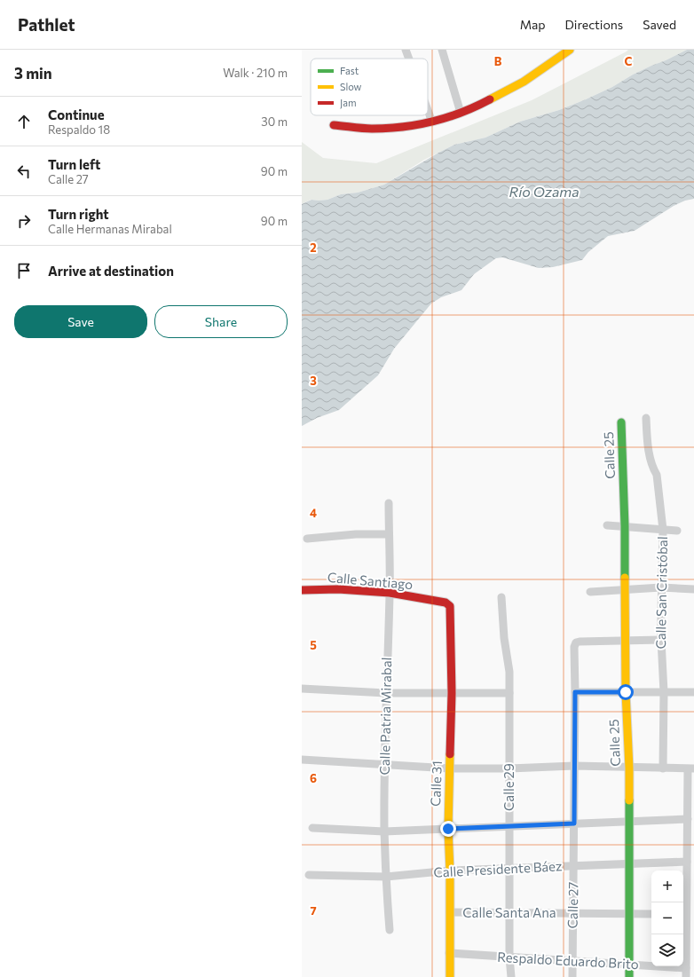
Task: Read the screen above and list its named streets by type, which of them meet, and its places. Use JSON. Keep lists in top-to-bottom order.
{
  "streets": {
    "street": [
      "Calle 25",
      "Calle Santiago",
      "Calle San Cristóbal",
      "Calle Patria Mirabal",
      "Calle 31",
      "Calle 29",
      "Calle Presidente Báez",
      "Calle 27",
      "Calle Santa Ana",
      "Respaldo Eduardo Brito"
    ]
  },
  "crossings": [
    ["Calle 25", "Calle Presidente Báez"],
    ["Calle 25", "Calle 27"],
    ["Calle 25", "Calle Santa Ana"],
    ["Calle 25", "Respaldo Eduardo Brito"],
    ["Calle Santiago", "Calle Patria Mirabal"],
    ["Calle Santiago", "Calle 31"],
    ["Calle Patria Mirabal", "Calle Presidente Báez"],
    ["Calle 31", "Calle Presidente Báez"],
    ["Calle 31", "Calle Santa Ana"],
    ["Calle 31", "Respaldo Eduardo Brito"],
    ["Calle 29", "Calle Presidente Báez"],
    ["Calle 29", "Calle Santa Ana"],
    ["Calle 29", "Respaldo Eduardo Brito"],
    ["Calle Presidente Báez", "Calle 27"],
    ["Calle 27", "Calle Santa Ana"],
    ["Calle 27", "Respaldo Eduardo Brito"]
  ],
  "water": ["Río Ozama"],
  "legend": ["Fast", "Slow", "Jam"],
  "page": {
    "header": "Pathlet",
    "nav": ["Map", "Directions", "Saved"],
    "heading": ["3 min", "Walk · 210 m"],
    "list": [
      ["Continue", "Respaldo 18", "30 m"],
      ["Turn left", "Calle 27", "90 m"],
      ["Turn right", "Calle Hermanas Mirabal", "90 m"],
      "Arrive at destination"
    ],
    "buttons": ["Save", "Share"],
    "map_buttons": ["+", "−"]
  },
  "grid": {
    "columns": ["B", "C"],
    "rows": [
      "2",
      "3",
      "4",
      "5",
      "6",
      "7"
    ]
  }
}
